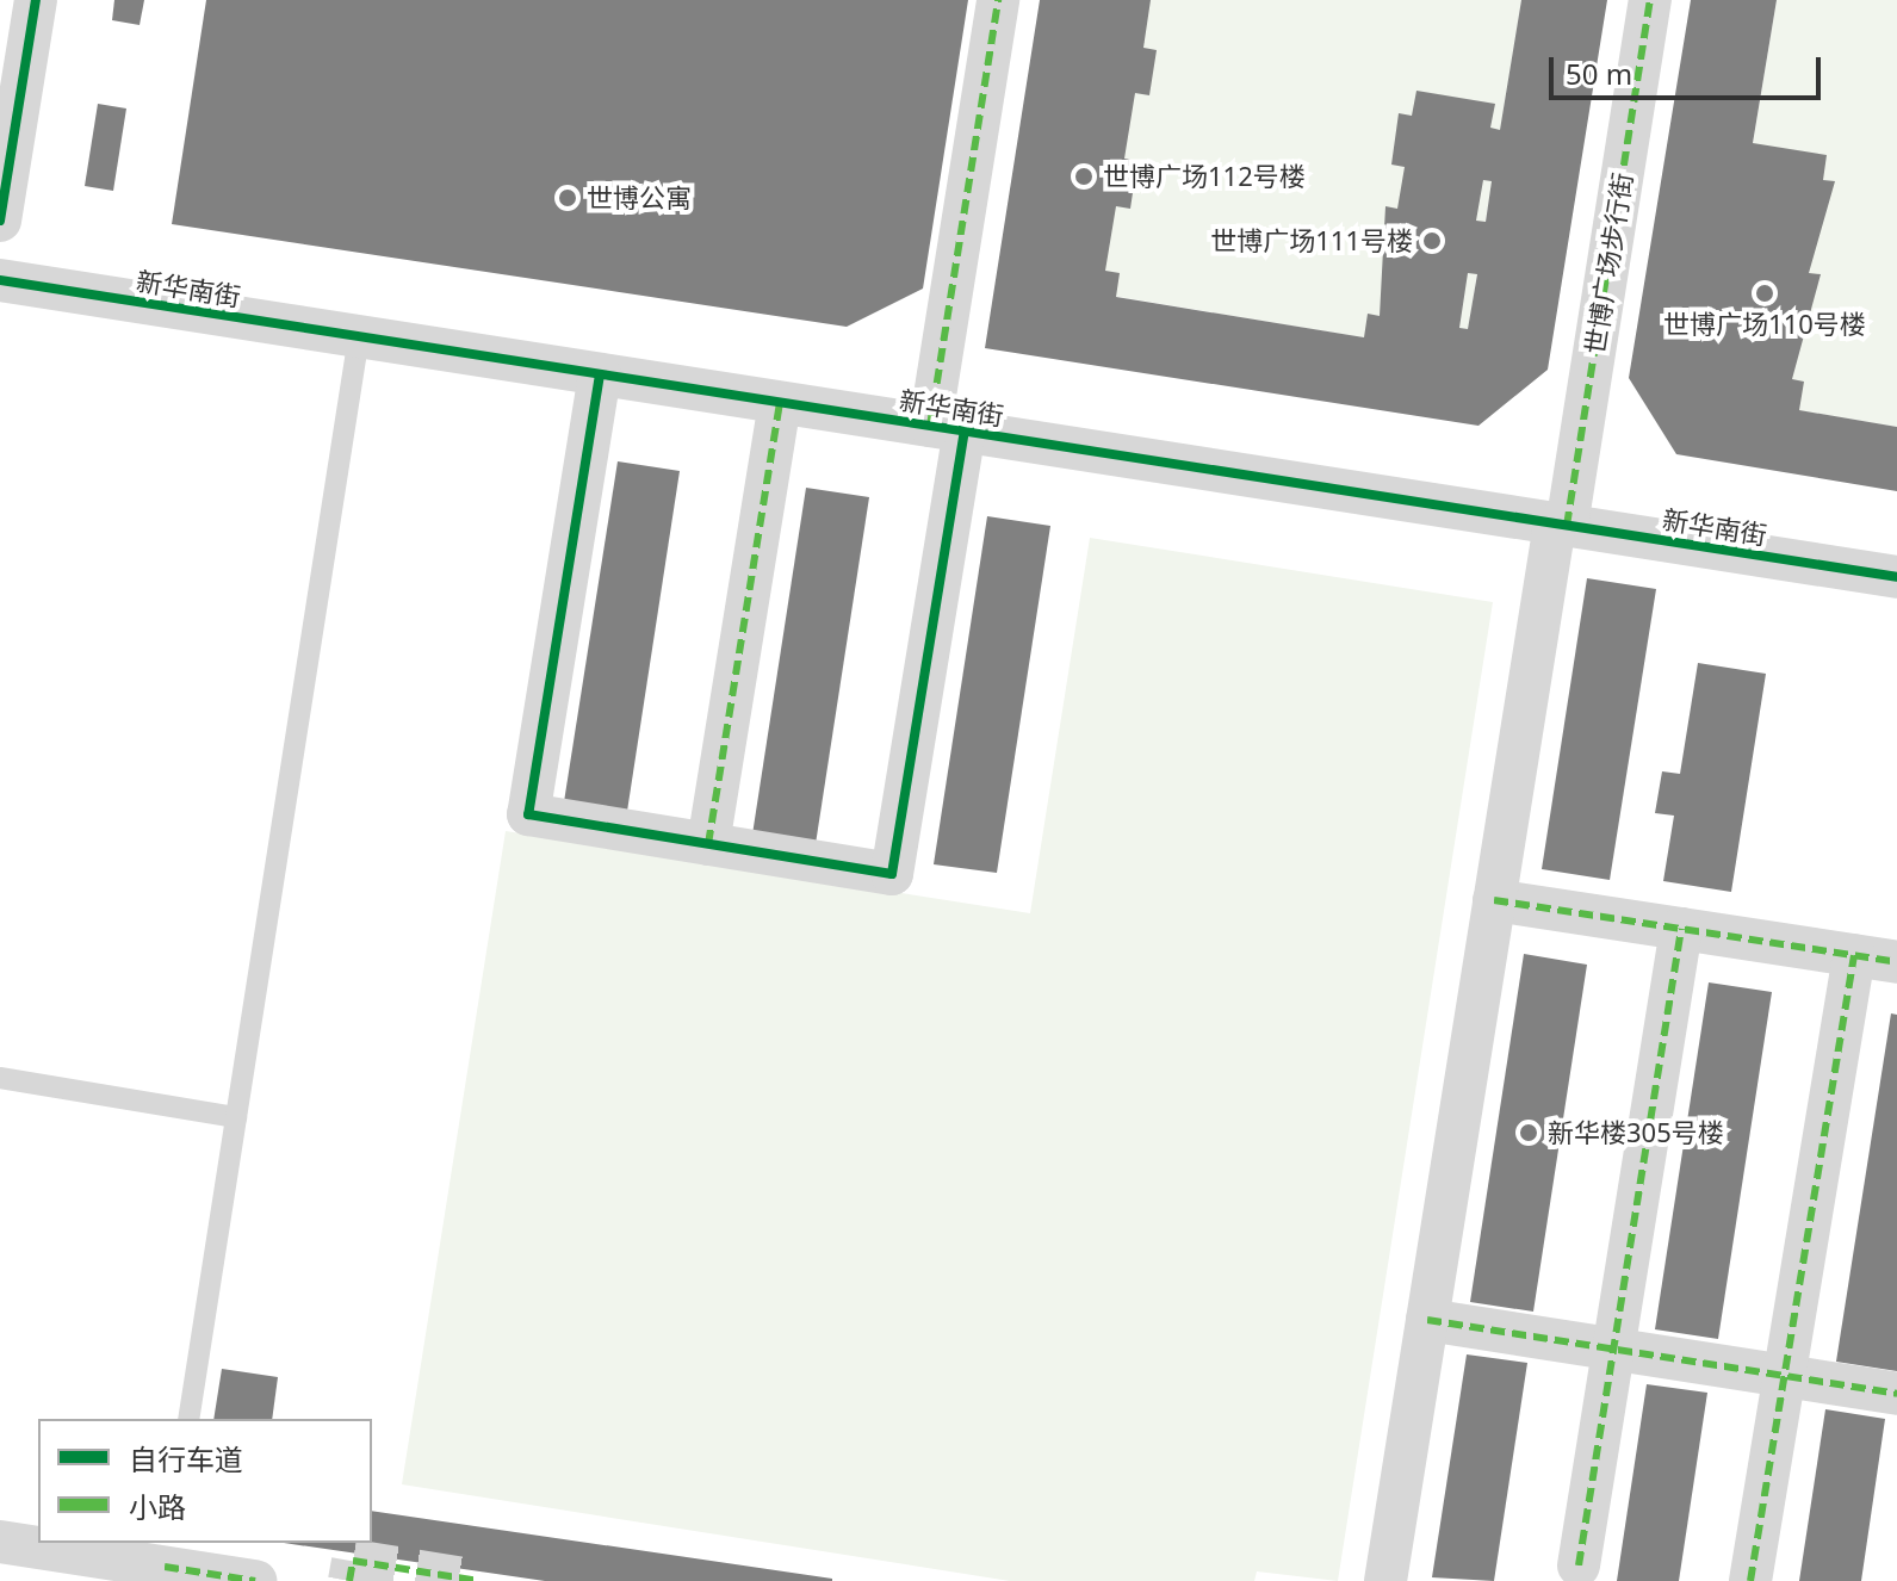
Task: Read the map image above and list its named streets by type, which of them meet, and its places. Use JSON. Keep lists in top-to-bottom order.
{
  "streets": {
    "street": ["世博广场步行街", "新华南街"]
  },
  "crossings": [
    ["世博广场步行街", "新华南街"]
  ],
  "places": [
    "世博广场112号楼",
    "世博公寓",
    "世博广场111号楼",
    "世博广场110号楼",
    "新华楼305号楼"
  ],
  "legend": ["自行车道", "小路"],
  "scale_bar": "50 m"
}
